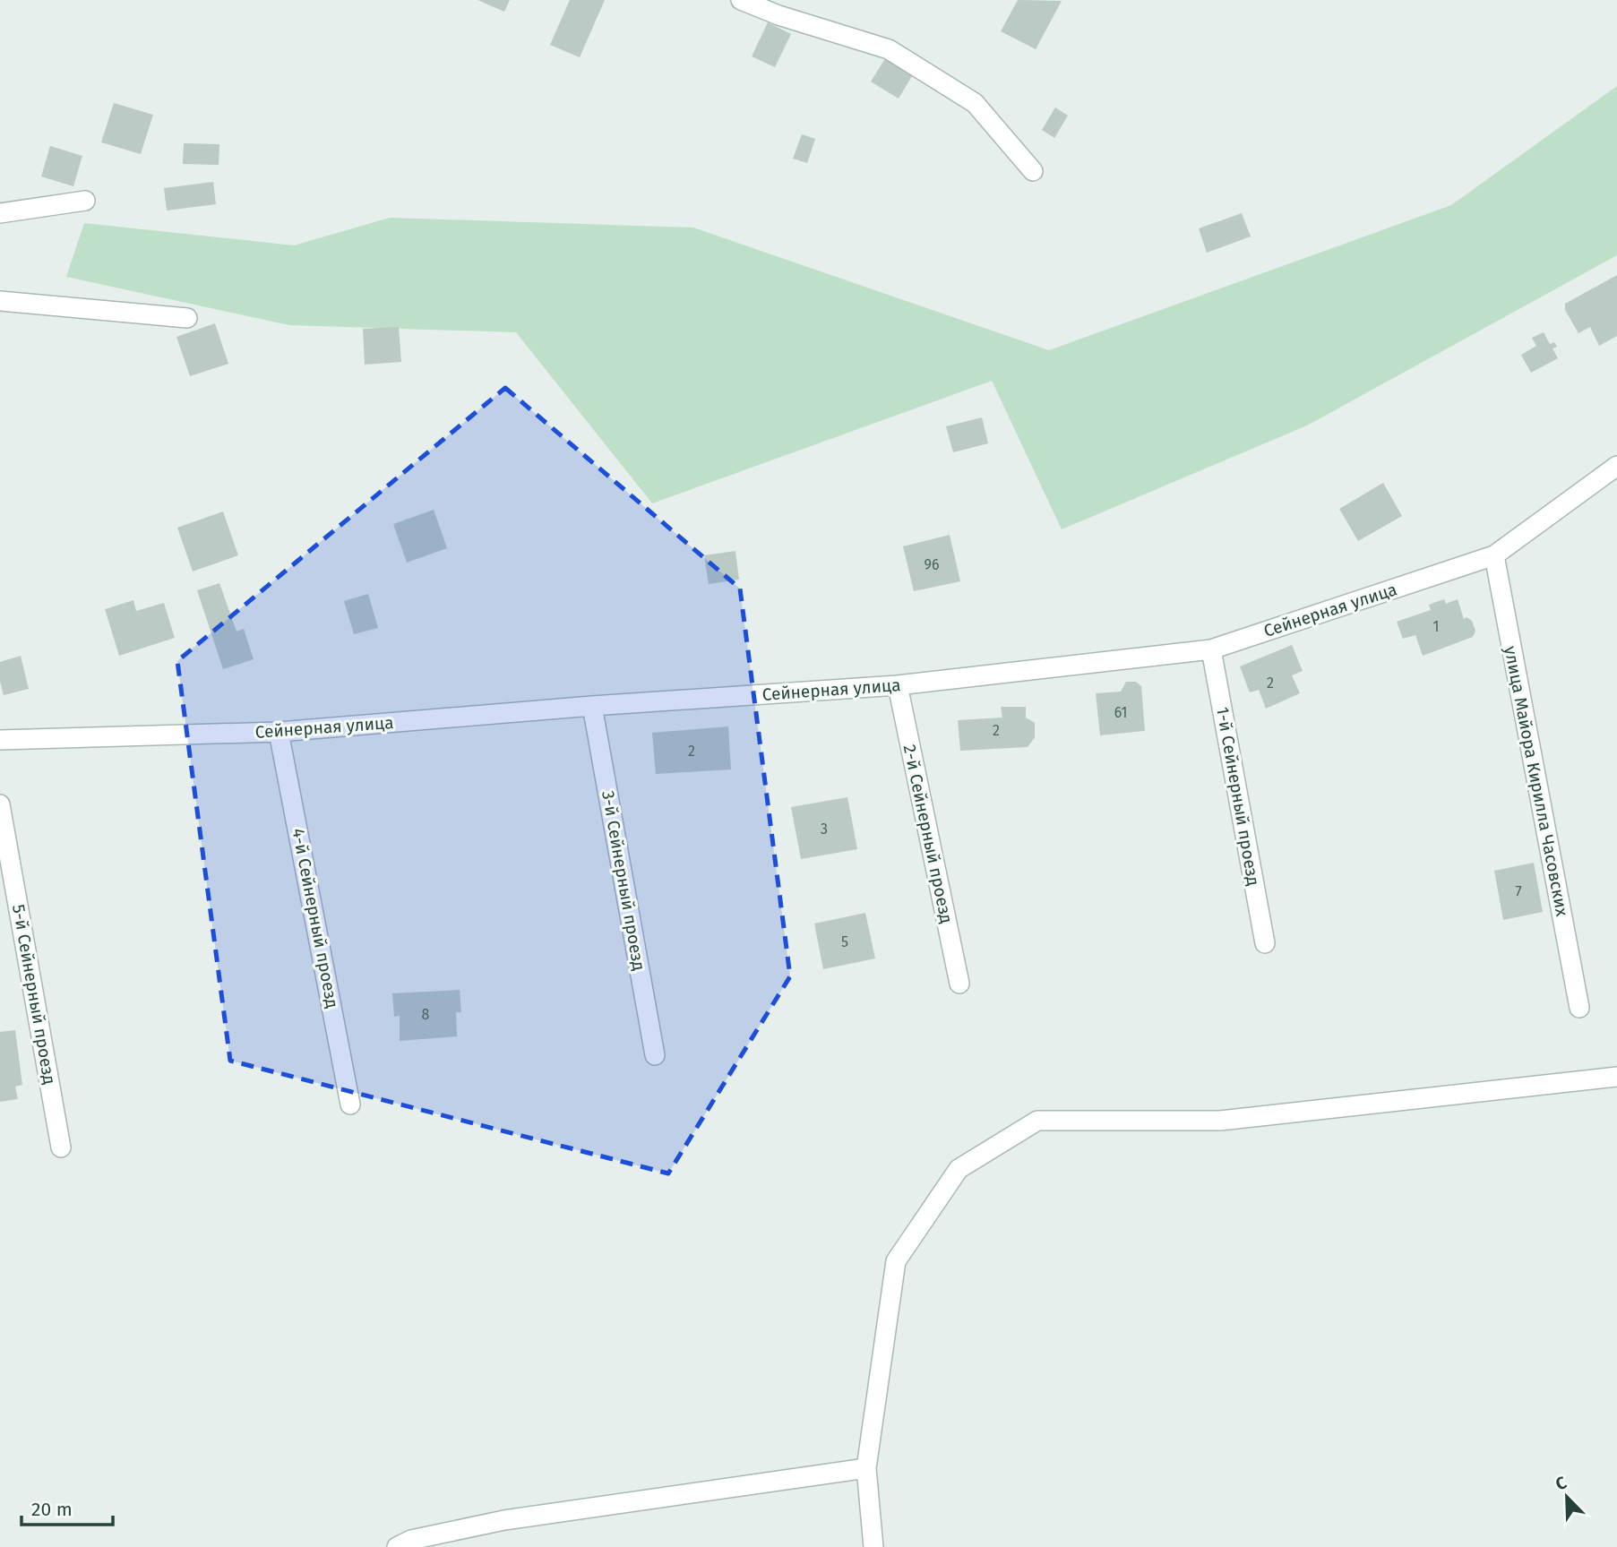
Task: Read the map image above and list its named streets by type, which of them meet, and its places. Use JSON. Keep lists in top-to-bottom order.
{
  "streets": {
    "lane": [
      "Сейнерная улица",
      "улица Майора Кирилла Часовских",
      "1-й Сейнерный проезд",
      "2-й Сейнерный проезд",
      "3-й Сейнерный проезд",
      "4-й Сейнерный проезд",
      "5-й Сейнерный проезд"
    ]
  },
  "crossings": [
    ["Сейнерная улица", "улица Майора Кирилла Часовских"],
    ["Сейнерная улица", "1-й Сейнерный проезд"],
    ["Сейнерная улица", "2-й Сейнерный проезд"],
    ["Сейнерная улица", "3-й Сейнерный проезд"],
    ["Сейнерная улица", "4-й Сейнерный проезд"]
  ],
  "house_numbers": [
    "96",
    "1",
    "2",
    "61",
    "2",
    "2",
    "3",
    "7",
    "5",
    "8"
  ],
  "scale_bar": "20 m",
  "north": "top left"
}
